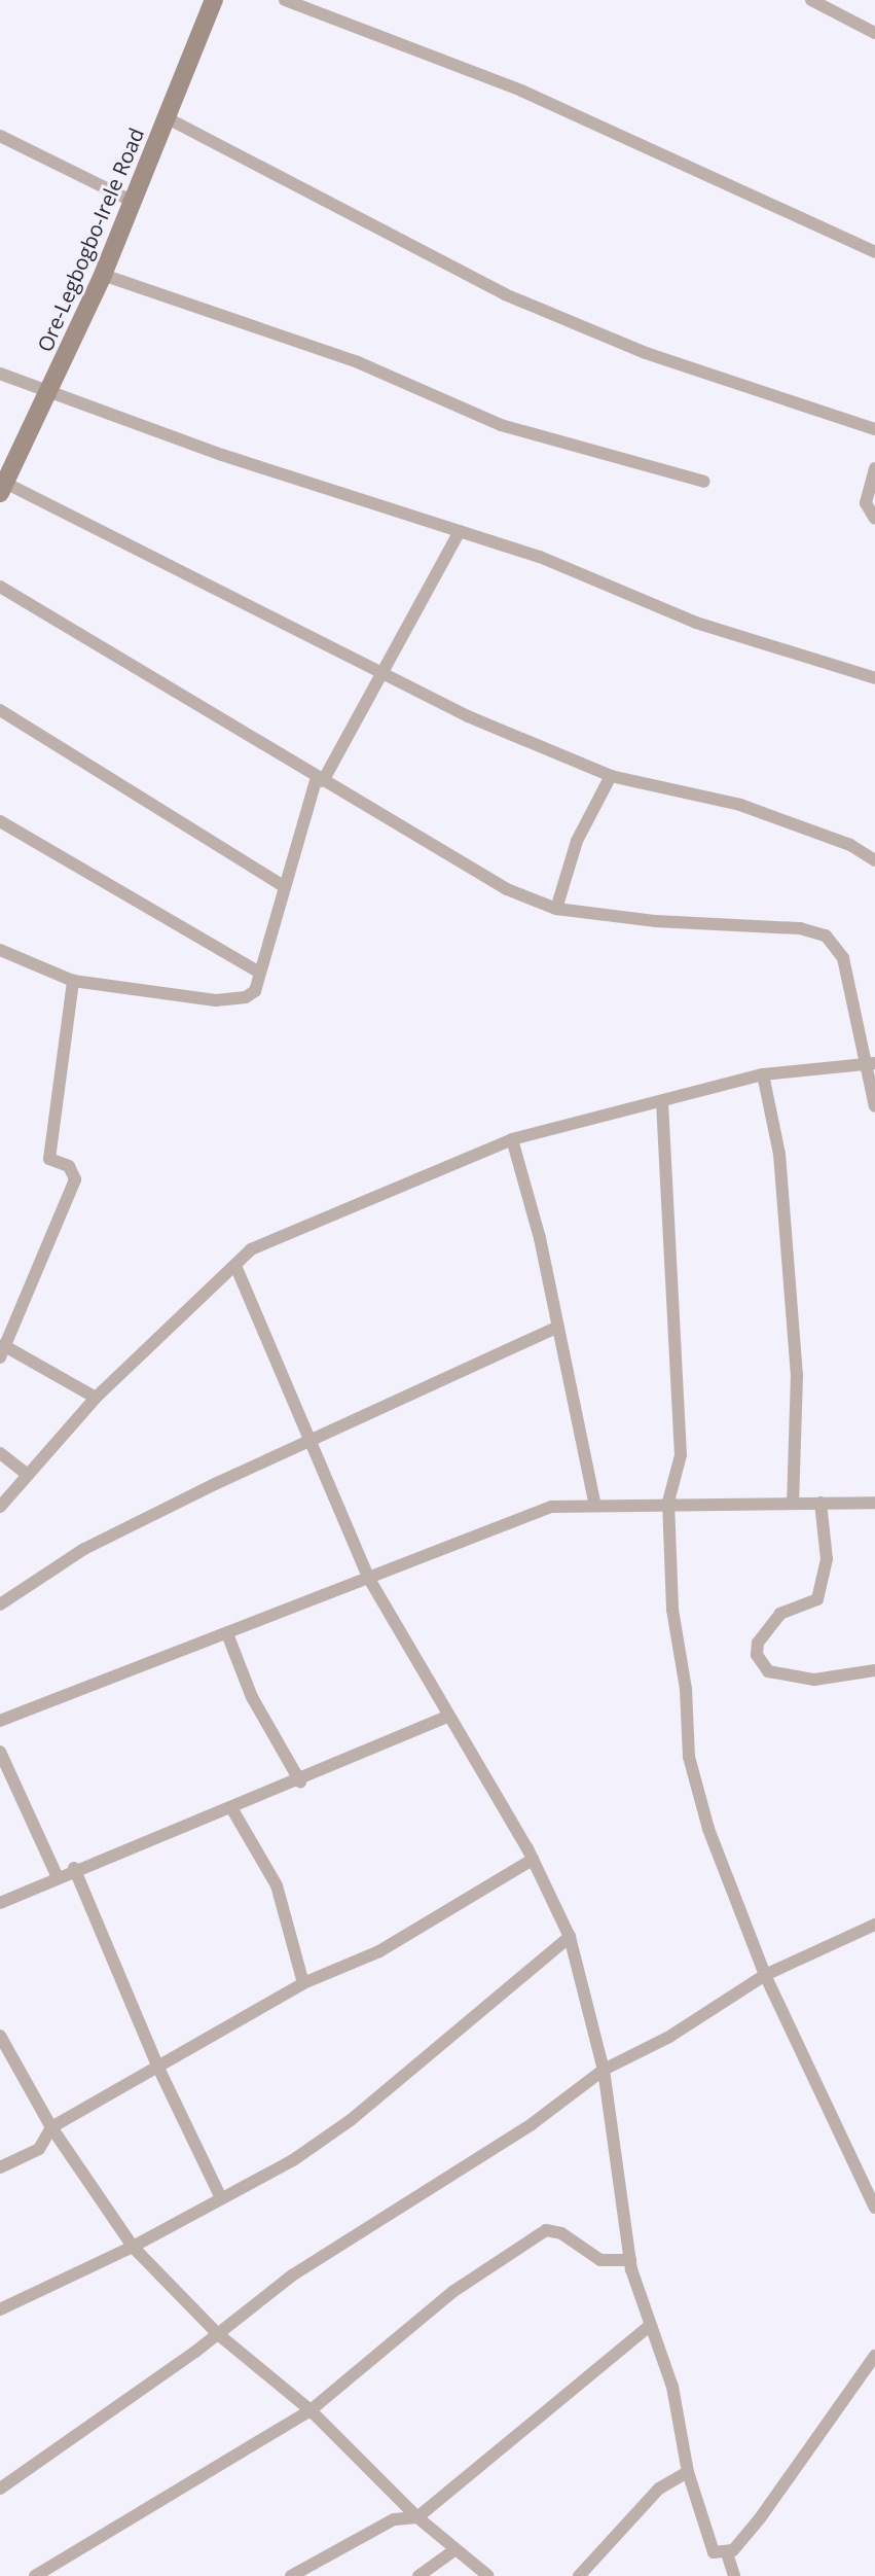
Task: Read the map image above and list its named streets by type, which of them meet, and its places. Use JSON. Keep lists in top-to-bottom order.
{
  "streets": {
    "main road": ["Ore-Legbogbo-Irele Road"]
  }
}
